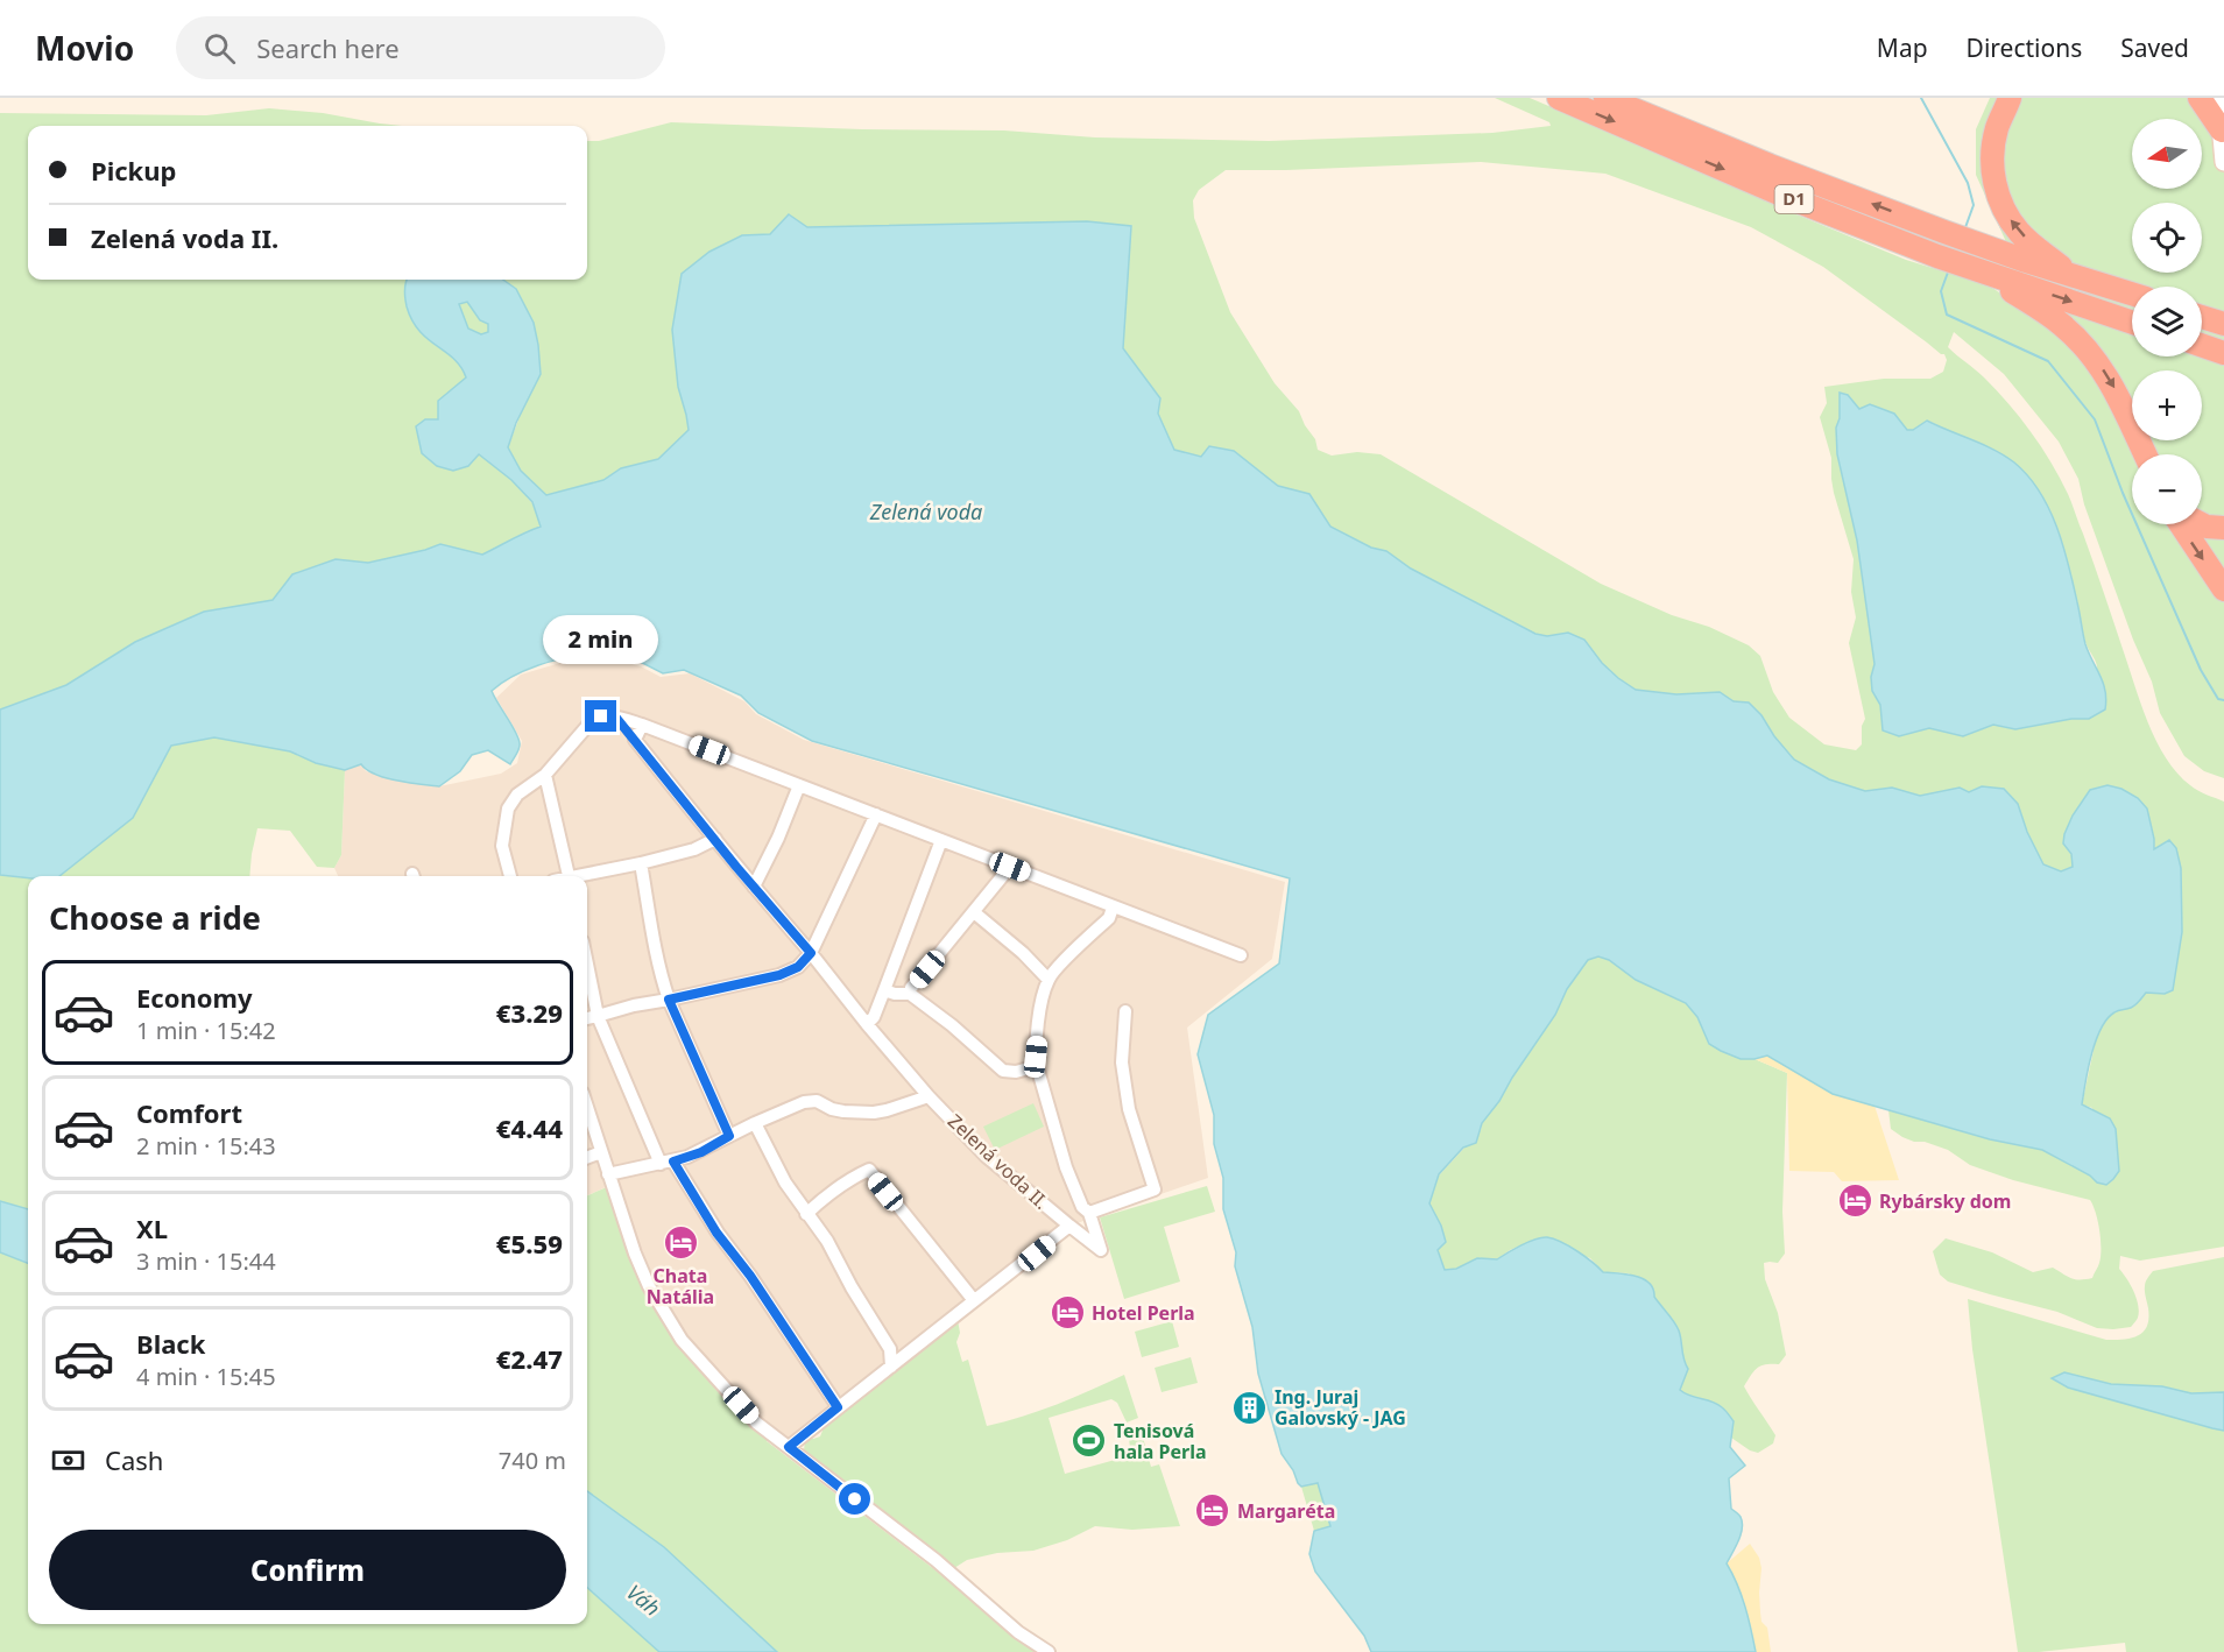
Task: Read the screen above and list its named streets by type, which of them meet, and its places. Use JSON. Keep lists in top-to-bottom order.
{
  "streets": {
    "highway": ["D1"],
    "street": ["Zelená voda II."]
  },
  "water": ["Zelená voda", "Váh"],
  "places": {
    "hotel": [
      "Rybársky dom",
      "Chata Natália",
      "Hotel Perla",
      "Margaréta"
    ],
    "building": ["Ing. Juraj Galovský - JAG"],
    "sports": ["Tenisová hala Perla"]
  },
  "north": "left",
  "page": {
    "header": "Movio",
    "search": "Search here",
    "nav": ["Map", "Directions", "Saved"],
    "map_buttons": ["+", "−"],
    "banner": ["Pickup", "Zelená voda II."],
    "bubble": "2 min",
    "heading": "Choose a ride",
    "list": [
      {
        "name": "Economy",
        "note": "1 min · 15:42",
        "value": "€3.29"
      },
      {
        "name": "Comfort",
        "note": "2 min · 15:43",
        "value": "€4.44"
      },
      {
        "name": "XL",
        "note": "3 min · 15:44",
        "value": "€5.59"
      },
      {
        "name": "Black",
        "note": "4 min · 15:45",
        "value": "€2.47"
      }
    ],
    "pay": ["Cash", "740 m"],
    "buttons": "Confirm"
  }
}
